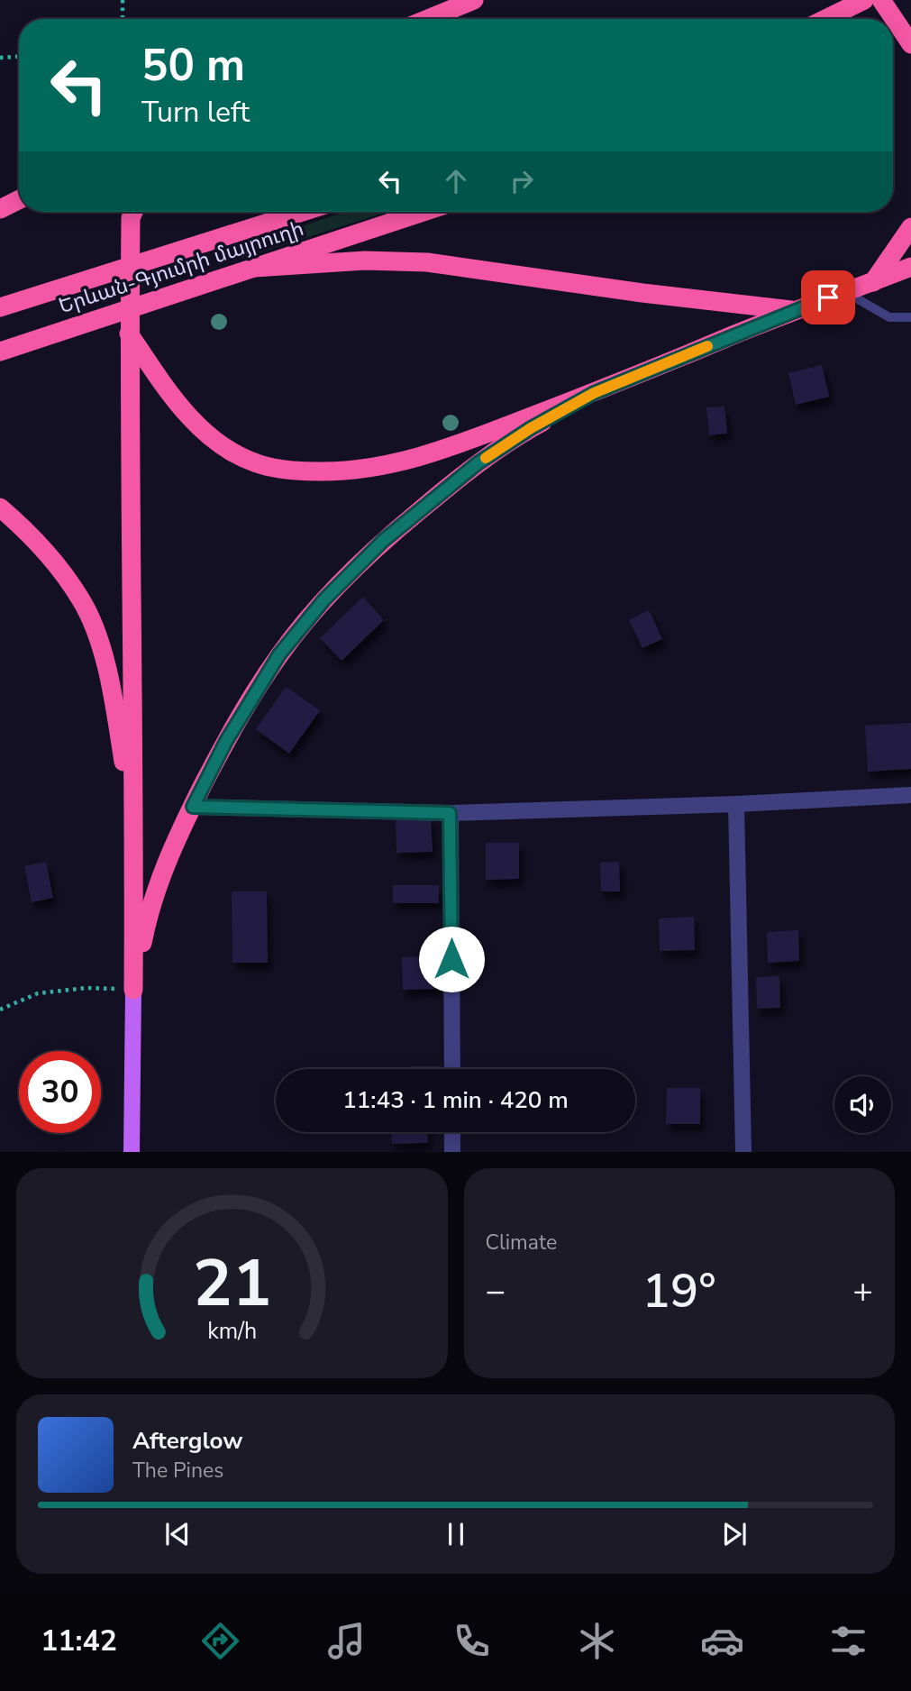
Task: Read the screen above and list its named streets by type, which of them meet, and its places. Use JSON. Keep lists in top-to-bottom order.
{
  "streets": {
    "highway": ["Երևան-Գյումրի մայրուղի"]
  },
  "page": {
    "turn": ["50 m", "Turn left"],
    "limit": "30",
    "trip": "11:43 · 1 min · 420 m",
    "tile": "Climate",
    "heat": ["−", "19°", "+"],
    "song": ["Afterglow", "The Pines"],
    "tabs": "11:42",
    "gauge": ["21", "km/h"]
  }
}
